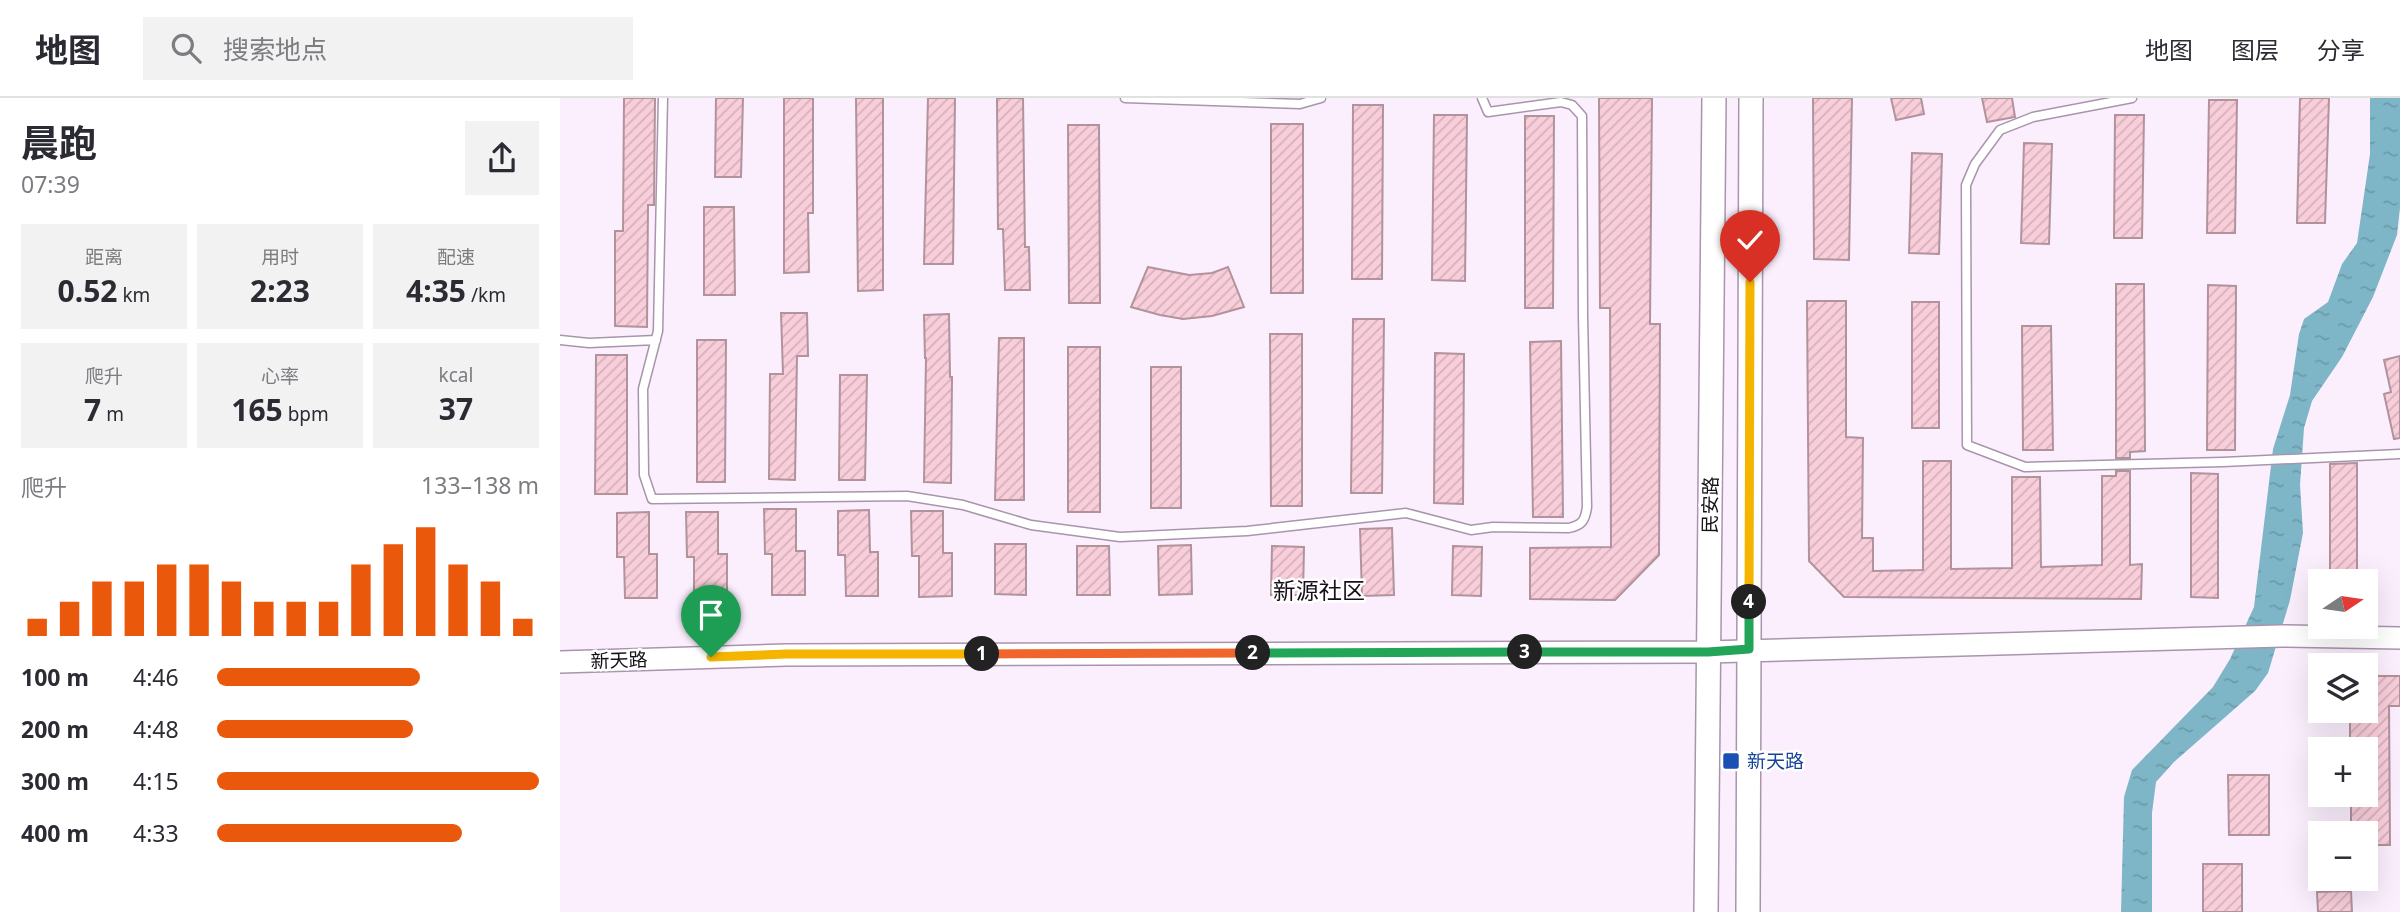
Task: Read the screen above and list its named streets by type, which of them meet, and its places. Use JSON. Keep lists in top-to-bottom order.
{
  "streets": {
    "main road": ["民安路"],
    "street": ["新天路"]
  },
  "crossings": [
    ["民安路", "新天路"]
  ],
  "districts": ["新源社区"],
  "places": {
    "transit": ["新天路"]
  },
  "north": "right",
  "page": {
    "header": "地图",
    "search": "搜索地点",
    "nav": ["地图", "图层", "分享"],
    "heading": ["晨跑", "07:39"],
    "stats": [
      ["距离", "0.52 km"],
      ["用时", "2:23"],
      ["配速", "4:35 /km"],
      ["爬升", "7 m"],
      ["心率", "165 bpm"],
      ["kcal", "37"]
    ],
    "chart": ["爬升", "133–138 m"],
    "map_buttons": ["+", "−"],
    "pins": [
      "4",
      "3",
      "2",
      "1"
    ],
    "list": [
      {
        "name": "100 m",
        "note": "4:46"
      },
      {
        "name": "200 m",
        "note": "4:48"
      },
      {
        "name": "300 m",
        "note": "4:15"
      },
      {
        "name": "400 m",
        "note": "4:33"
      }
    ]
  }
}
